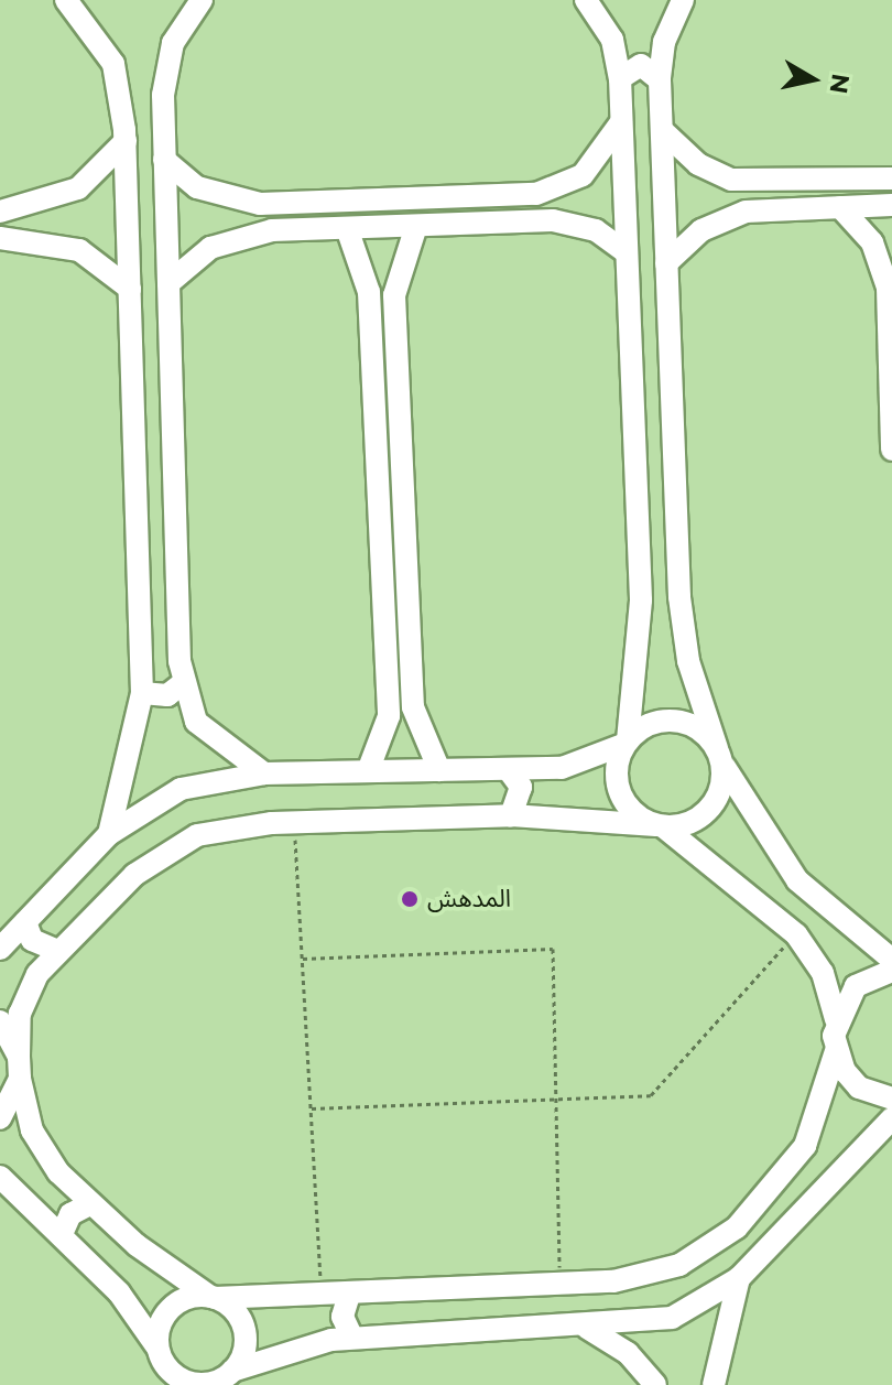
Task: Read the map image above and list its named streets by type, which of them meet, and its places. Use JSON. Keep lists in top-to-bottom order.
{
  "places": ["المدهش"],
  "north": "right"
}
